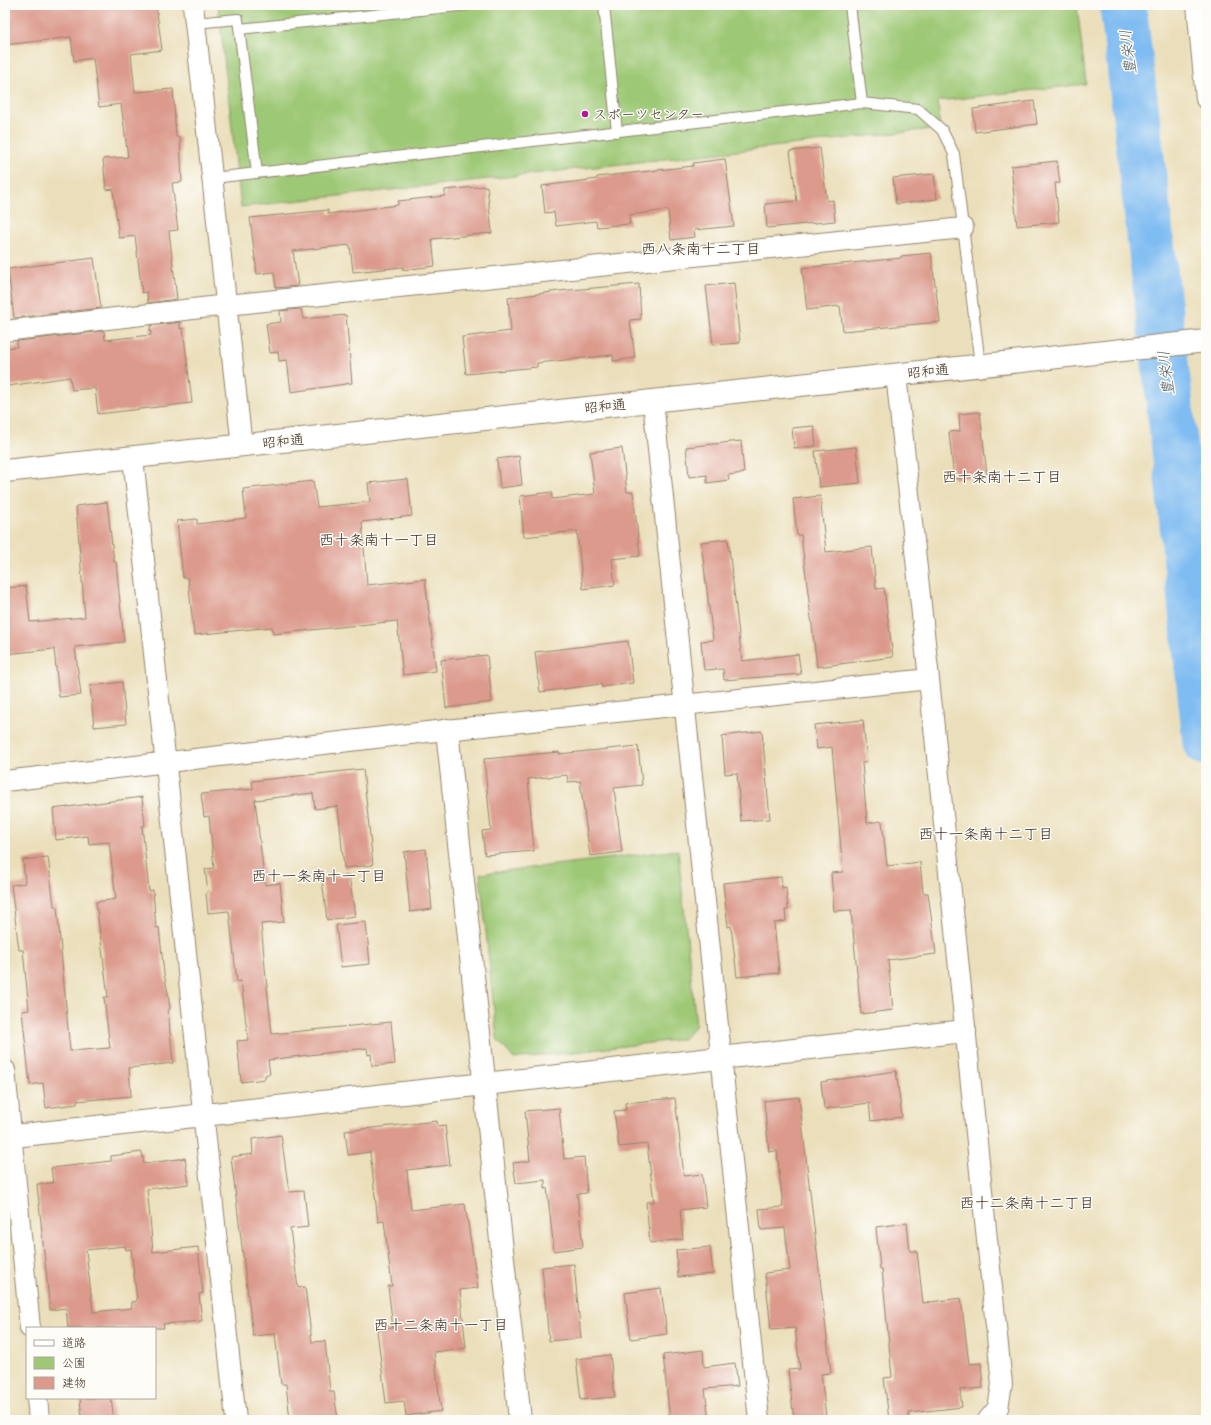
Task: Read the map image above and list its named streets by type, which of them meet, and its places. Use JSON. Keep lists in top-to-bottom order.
{
  "streets": {
    "street": ["昭和通"]
  },
  "districts": [
    "西八条南十二丁目",
    "西十条南十二丁目",
    "西十条南十一丁目",
    "西十一条南十二丁目",
    "西十一条南十一丁目",
    "西十二条南十二丁目",
    "西十二条南十一丁目"
  ],
  "water": ["豊栄川"],
  "places": ["スポーツセンター"],
  "legend": ["道路", "公園", "建物"]
}
